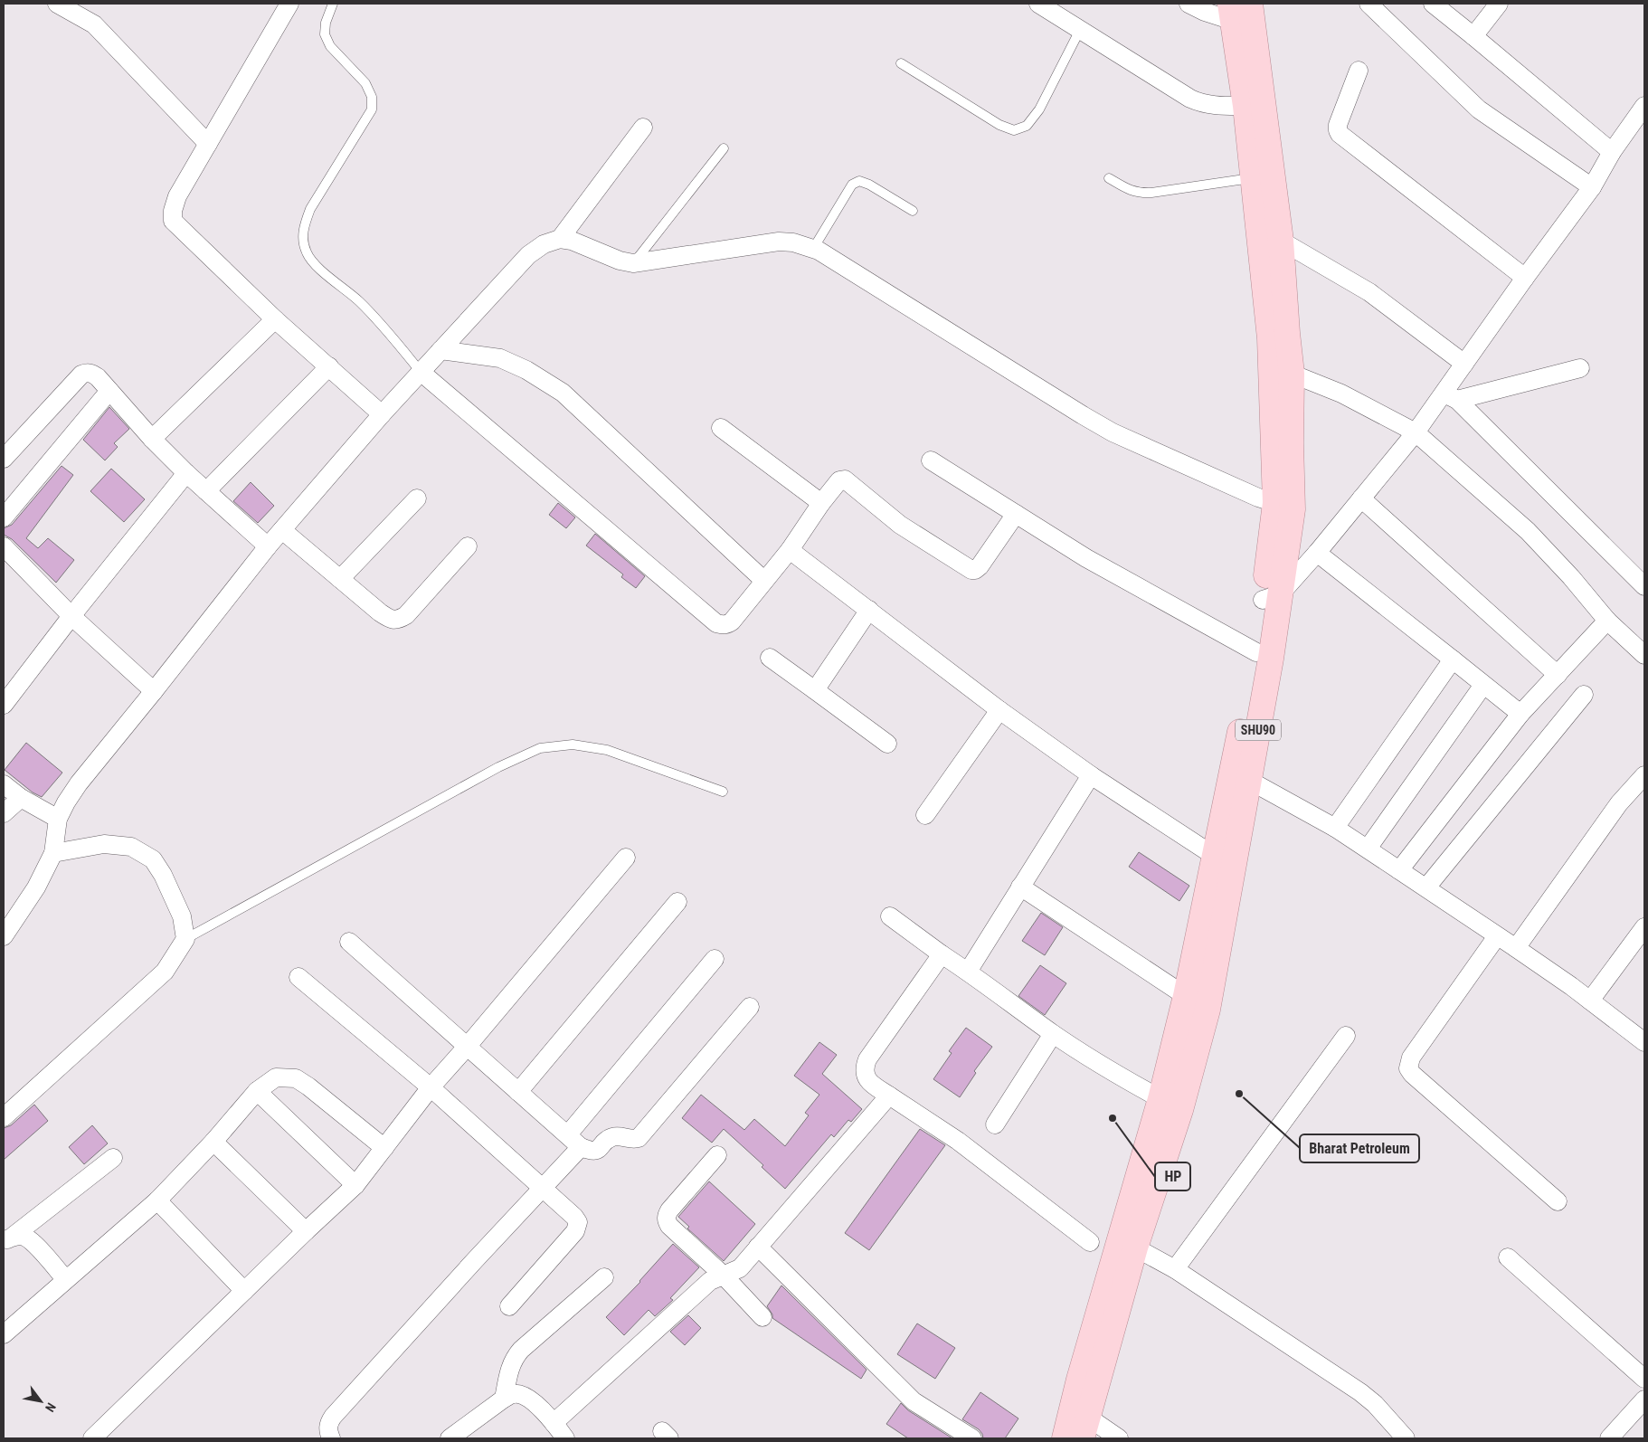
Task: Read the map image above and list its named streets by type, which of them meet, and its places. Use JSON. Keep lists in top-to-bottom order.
{
  "streets": {
    "main road": ["SHU90"]
  },
  "places": ["Bharat Petroleum", "HP"],
  "north": "bottom right"
}
